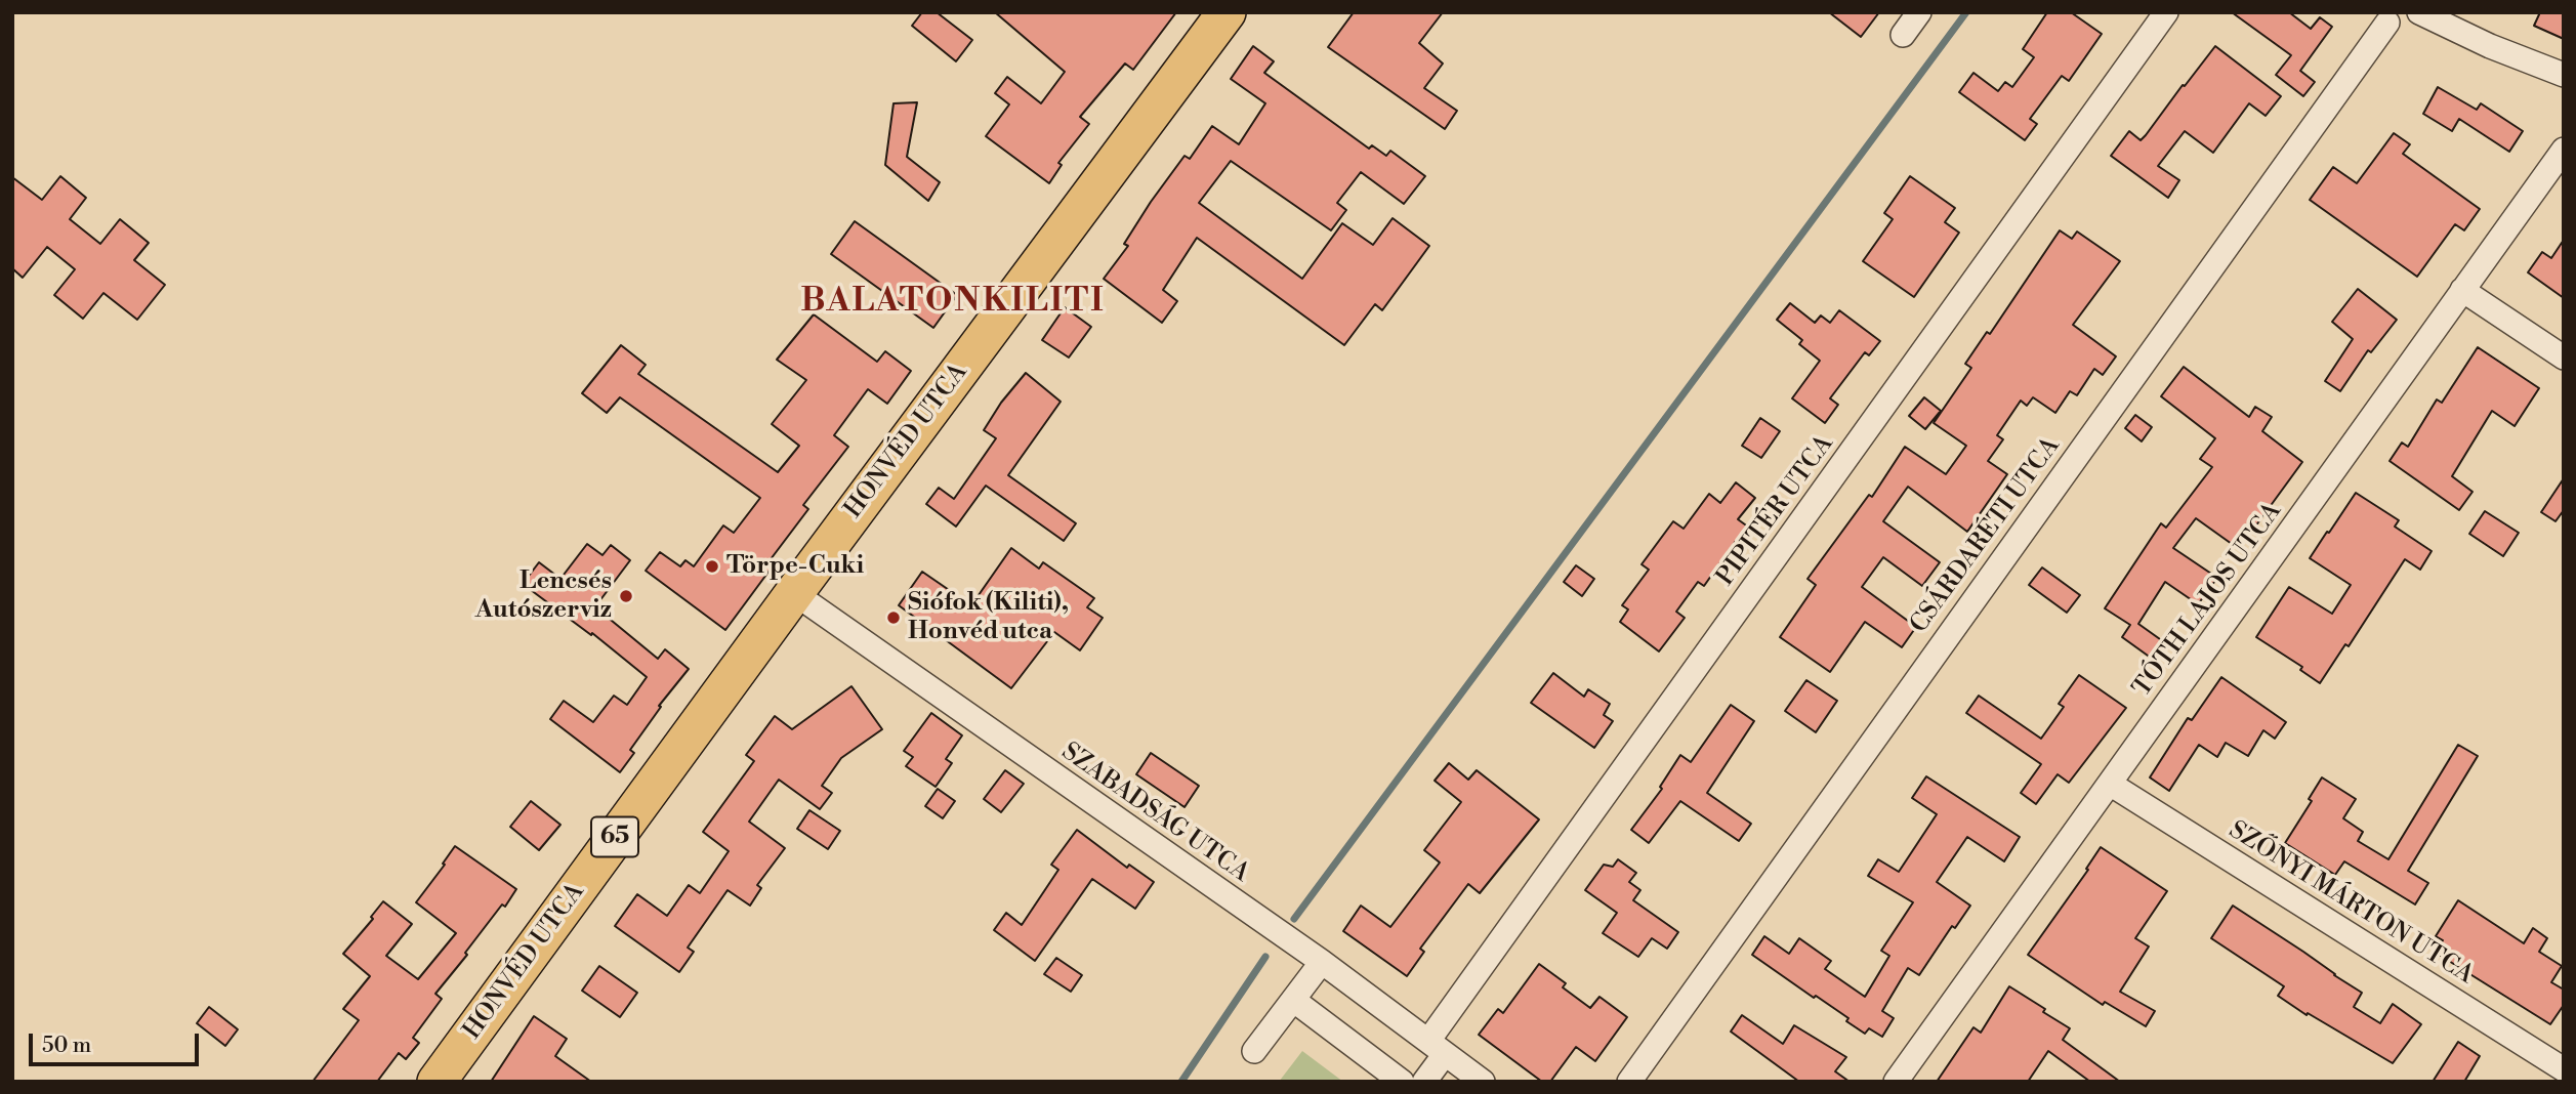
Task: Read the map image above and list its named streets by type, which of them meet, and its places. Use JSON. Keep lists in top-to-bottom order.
{
  "streets": {
    "main road": ["HONVÉD UTCA", "65"],
    "street": [
      "PIPITÉR UTCA",
      "CSÁRDARÉTI UTCA",
      "TÓTH LAJOS UTCA",
      "SZABADSÁG UTCA",
      "SZŐNYI MÁRTON UTCA"
    ]
  },
  "crossings": [
    ["HONVÉD UTCA", "SZABADSÁG UTCA"],
    ["PIPITÉR UTCA", "SZABADSÁG UTCA"],
    ["TÓTH LAJOS UTCA", "SZŐNYI MÁRTON UTCA"]
  ],
  "districts": ["BALATONKILITI"],
  "places": ["Törpe-Cuki", "Lencsés Autószerviz", "Siófok (Kiliti), Honvéd utca"],
  "scale_bar": "50 m"
}
